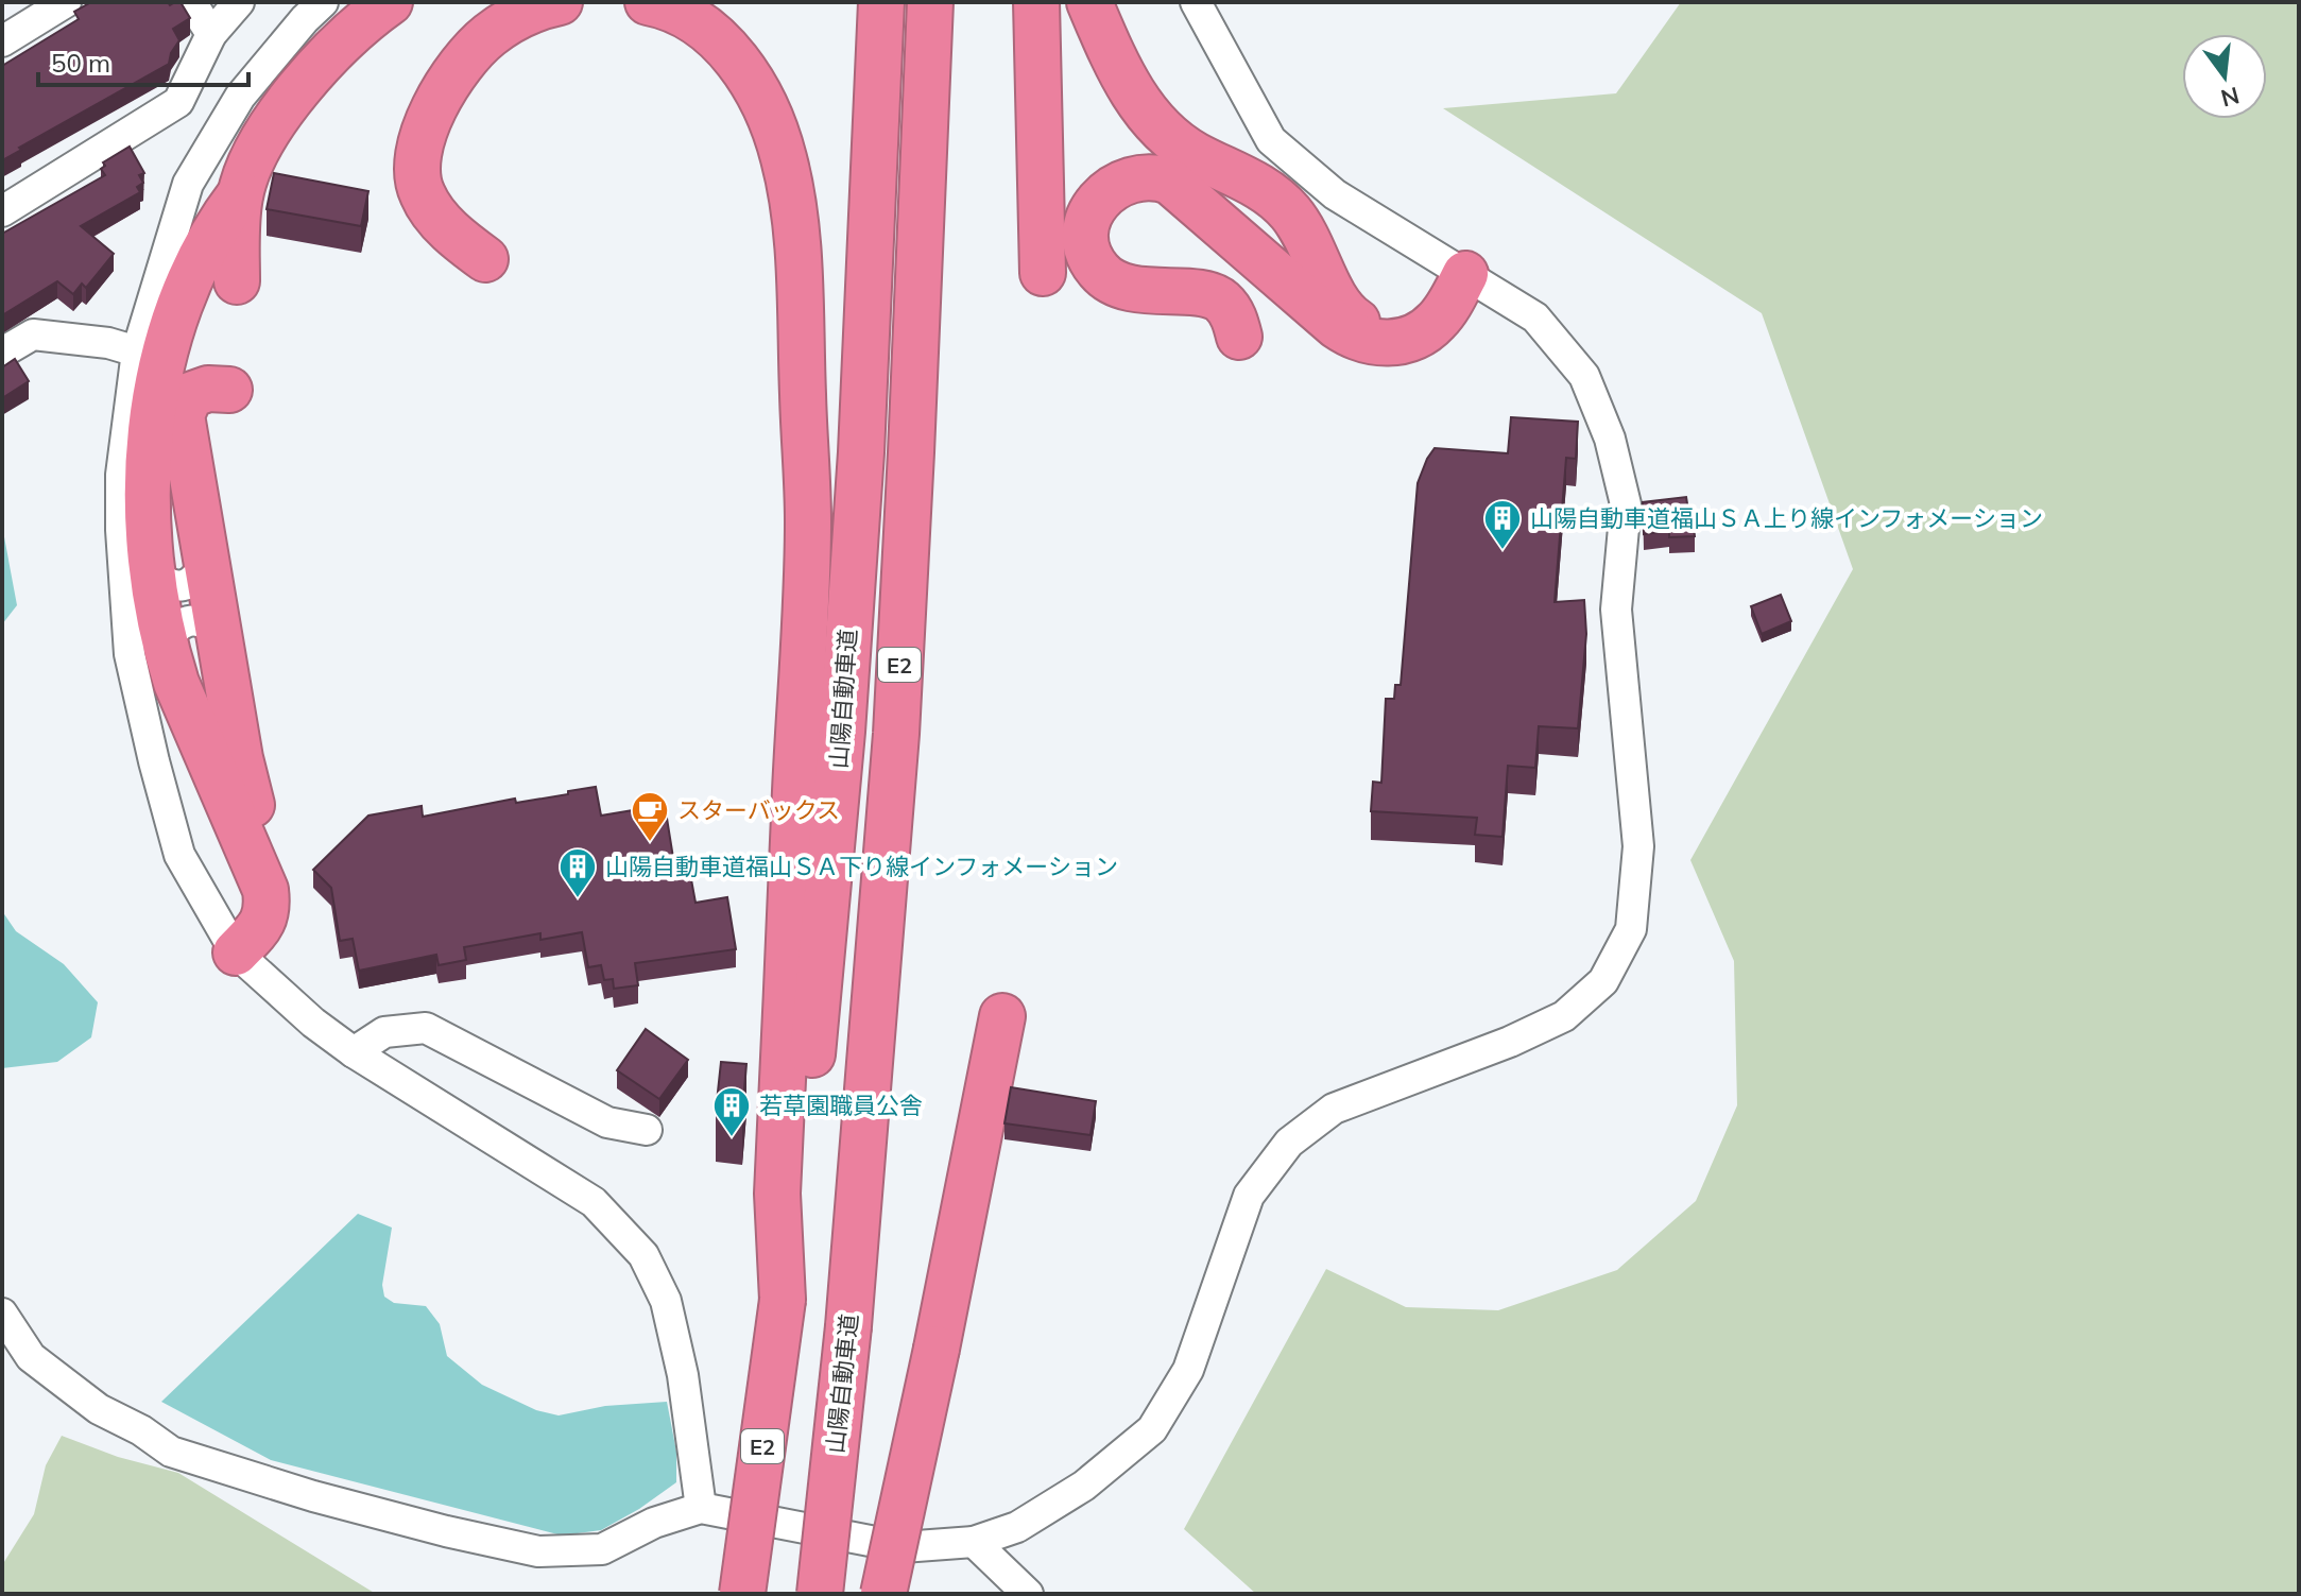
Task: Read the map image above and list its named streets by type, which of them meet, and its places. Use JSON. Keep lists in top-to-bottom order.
{
  "streets": {
    "highway": ["E2", "山陽自動車道"]
  },
  "places": {
    "building": ["山陽自動車道福山ＳＡ上り線インフォメーション", "山陽自動車道福山ＳＡ下り線インフォメーション", "若草園職員公舎"],
    "cafe": ["スターバックス"]
  },
  "scale_bar": "50 m",
  "north": "bottom"
}
